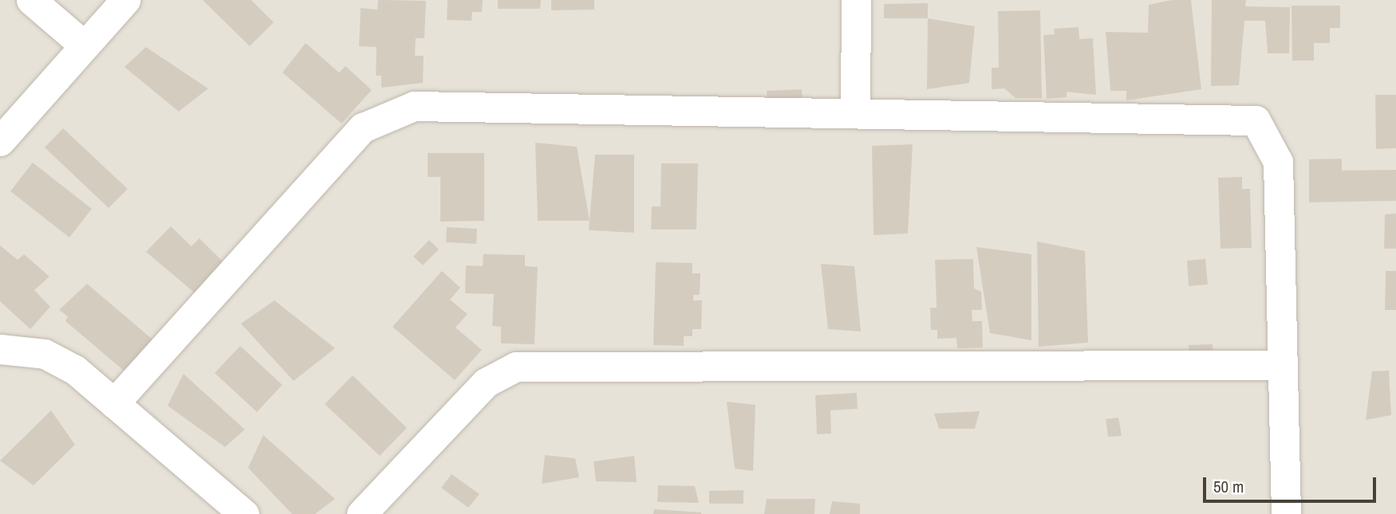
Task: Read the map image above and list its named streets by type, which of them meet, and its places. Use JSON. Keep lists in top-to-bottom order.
{
  "scale_bar": "50 m"
}
